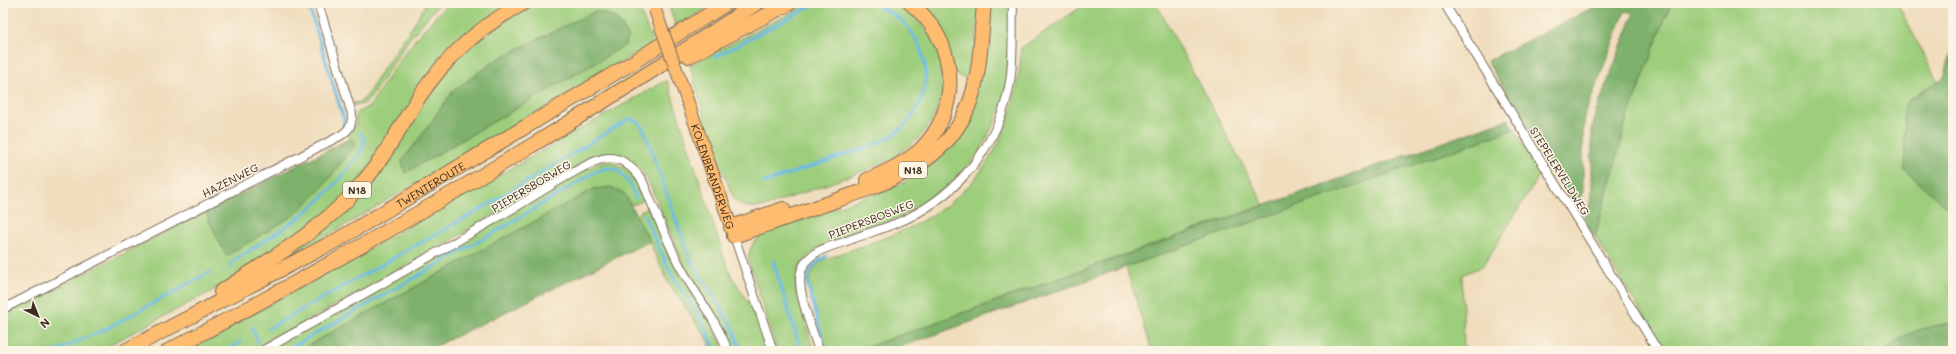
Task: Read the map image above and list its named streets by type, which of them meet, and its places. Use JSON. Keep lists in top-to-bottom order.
{
  "streets": {
    "highway": ["N18", "TWENTEROUTE"],
    "main road": ["KOLENBRANDERWEG"],
    "street": ["STEPELERVELDWEG", "HAZENWEG", "PIEPERSBOSWEG"]
  },
  "crossings": [
    ["N18", "KOLENBRANDERWEG"],
    ["N18", "TWENTEROUTE"]
  ],
  "north": "bottom right"
}
